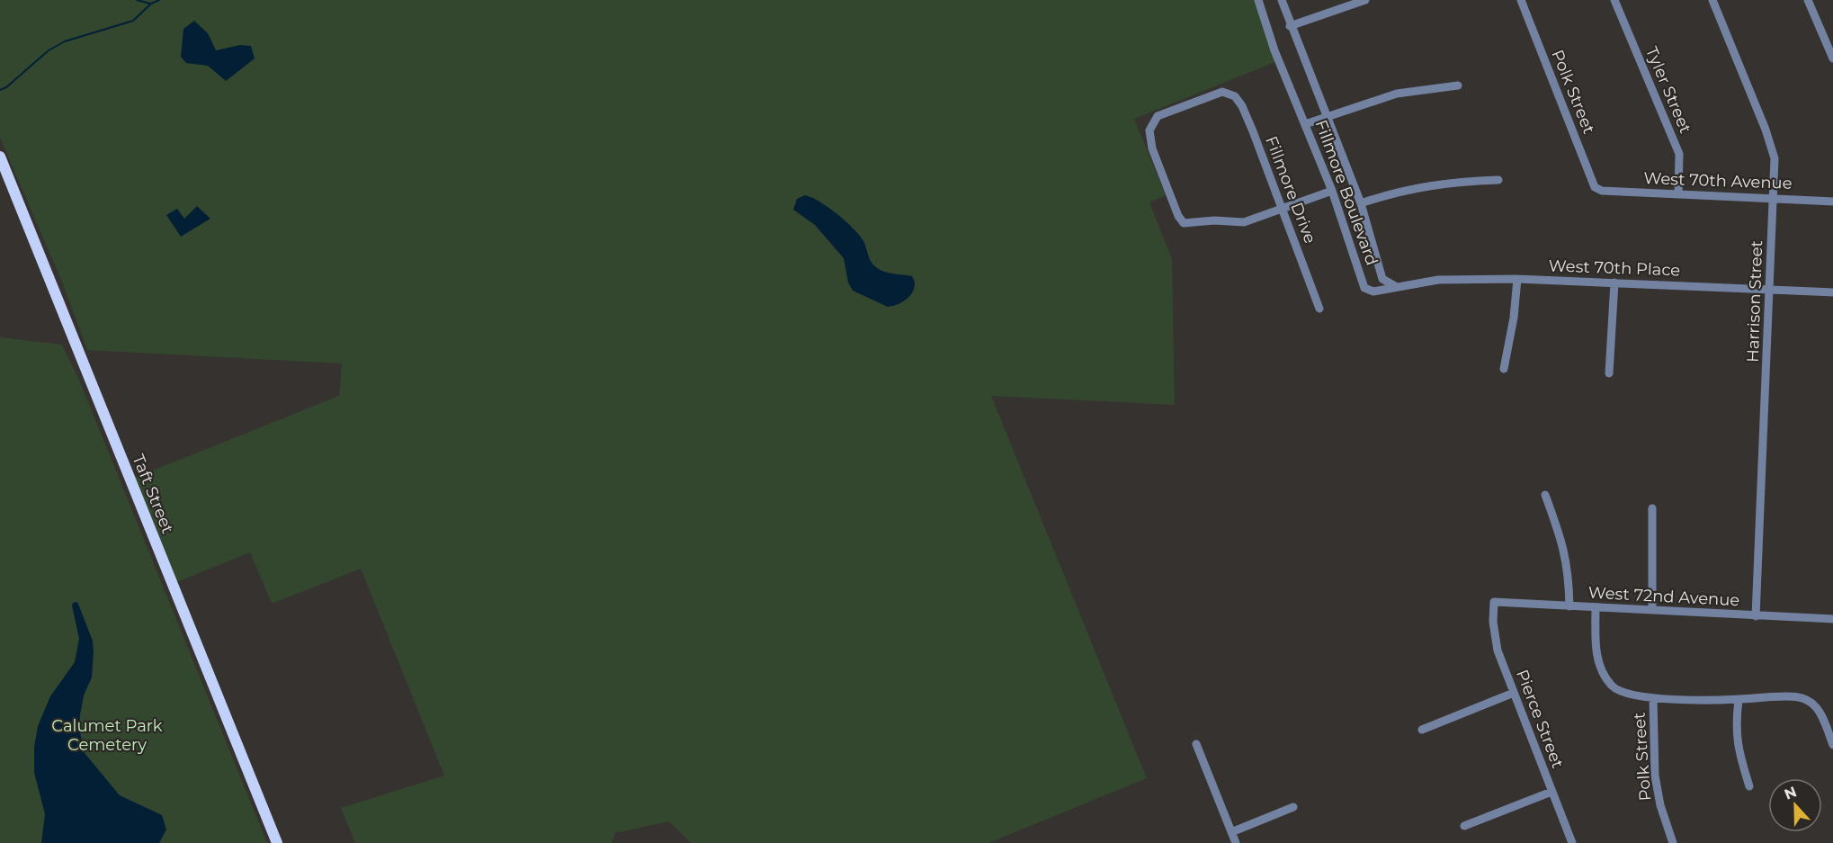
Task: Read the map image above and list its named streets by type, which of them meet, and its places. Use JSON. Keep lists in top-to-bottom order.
{
  "streets": {
    "main road": ["Taft Street"],
    "street": [
      "Tyler Street",
      "Polk Street",
      "West 70th Avenue",
      "Fillmore Drive",
      "Fillmore Boulevard",
      "West 70th Place",
      "Harrison Street",
      "West 72nd Avenue",
      "Pierce Street"
    ]
  },
  "crossings": [
    ["Tyler Street", "West 70th Avenue"],
    ["Polk Street", "West 70th Avenue"],
    ["West 70th Avenue", "Harrison Street"],
    ["Fillmore Boulevard", "West 70th Place"],
    ["West 70th Place", "Harrison Street"],
    ["Harrison Street", "West 72nd Avenue"],
    ["West 72nd Avenue", "Pierce Street"]
  ],
  "parks": ["Calumet Park Cemetery"],
  "north": "top"
}
